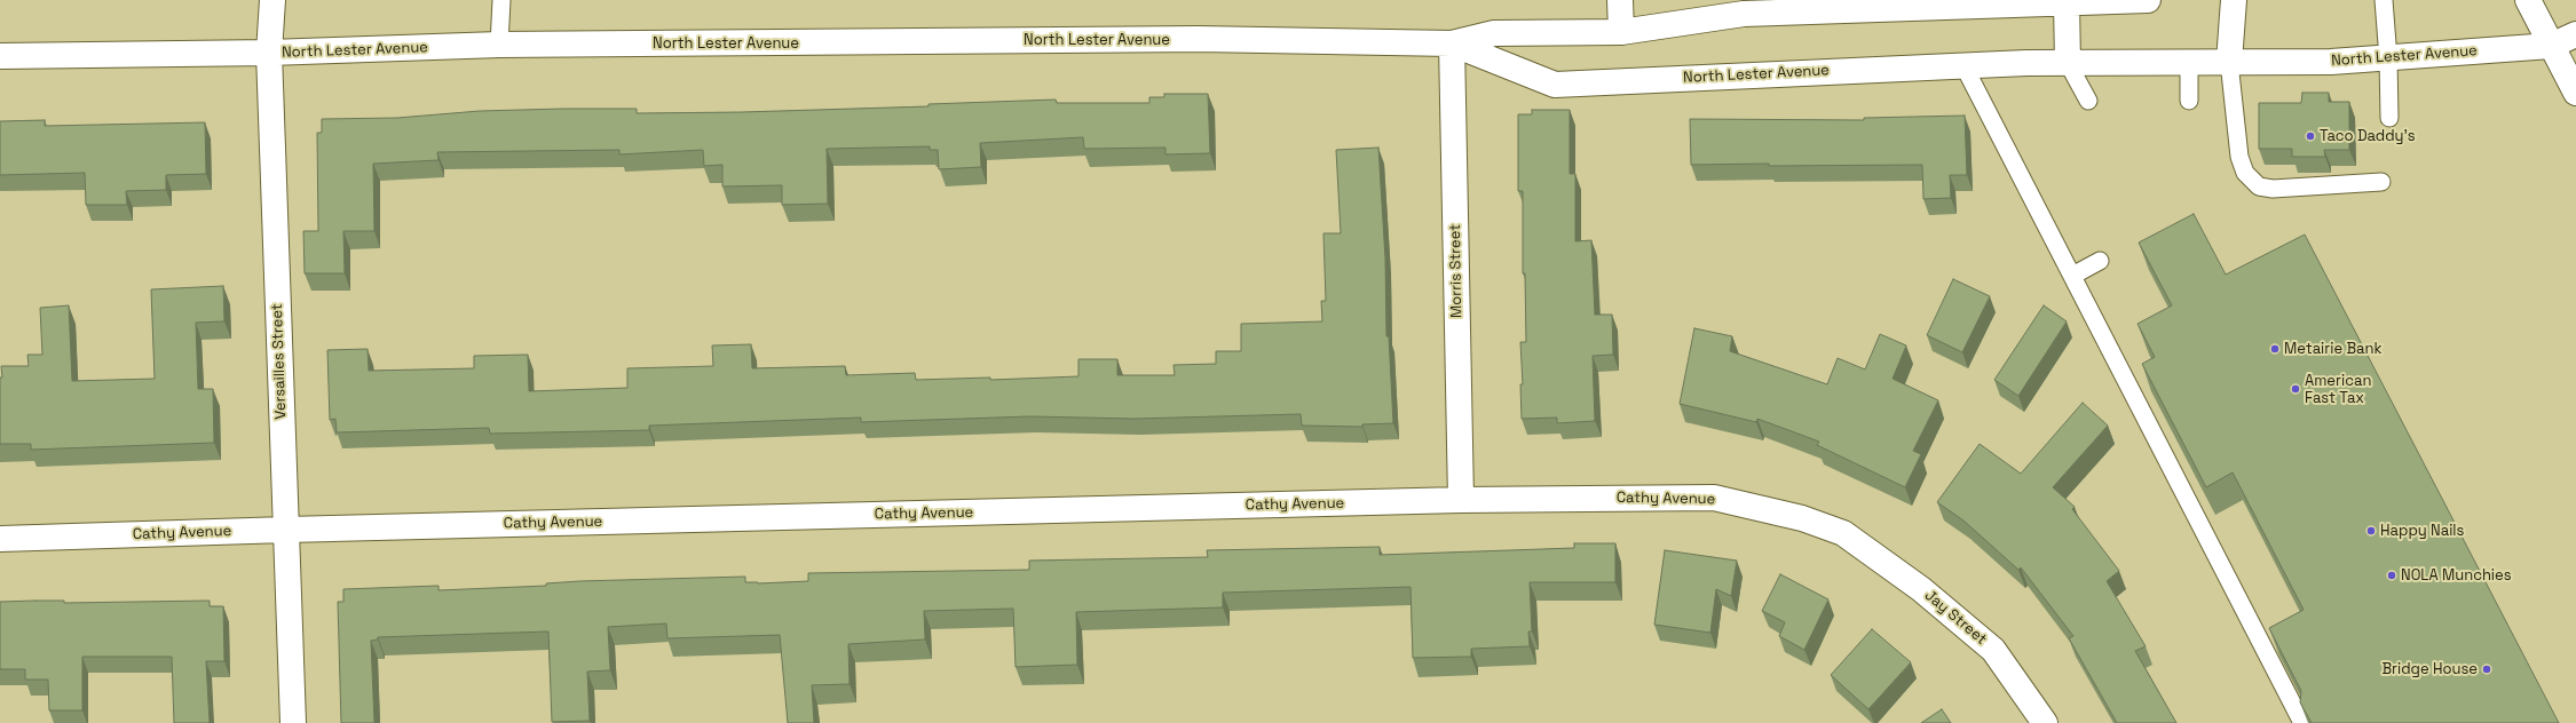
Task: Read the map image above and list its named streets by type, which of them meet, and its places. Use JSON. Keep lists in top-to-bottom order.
{
  "streets": {
    "main road": [
      "North Lester Avenue",
      "Morris Street",
      "Versailles Street",
      "Cathy Avenue",
      "Jay Street"
    ]
  },
  "crossings": [
    ["North Lester Avenue", "Morris Street"],
    ["North Lester Avenue", "Versailles Street"],
    ["Morris Street", "Cathy Avenue"],
    ["Versailles Street", "Cathy Avenue"],
    ["Cathy Avenue", "Jay Street"]
  ],
  "places": [
    "Taco Daddy's",
    "Metairie Bank",
    "American Fast Tax",
    "Happy Nails",
    "NOLA Munchies",
    "Bridge House"
  ]
}
